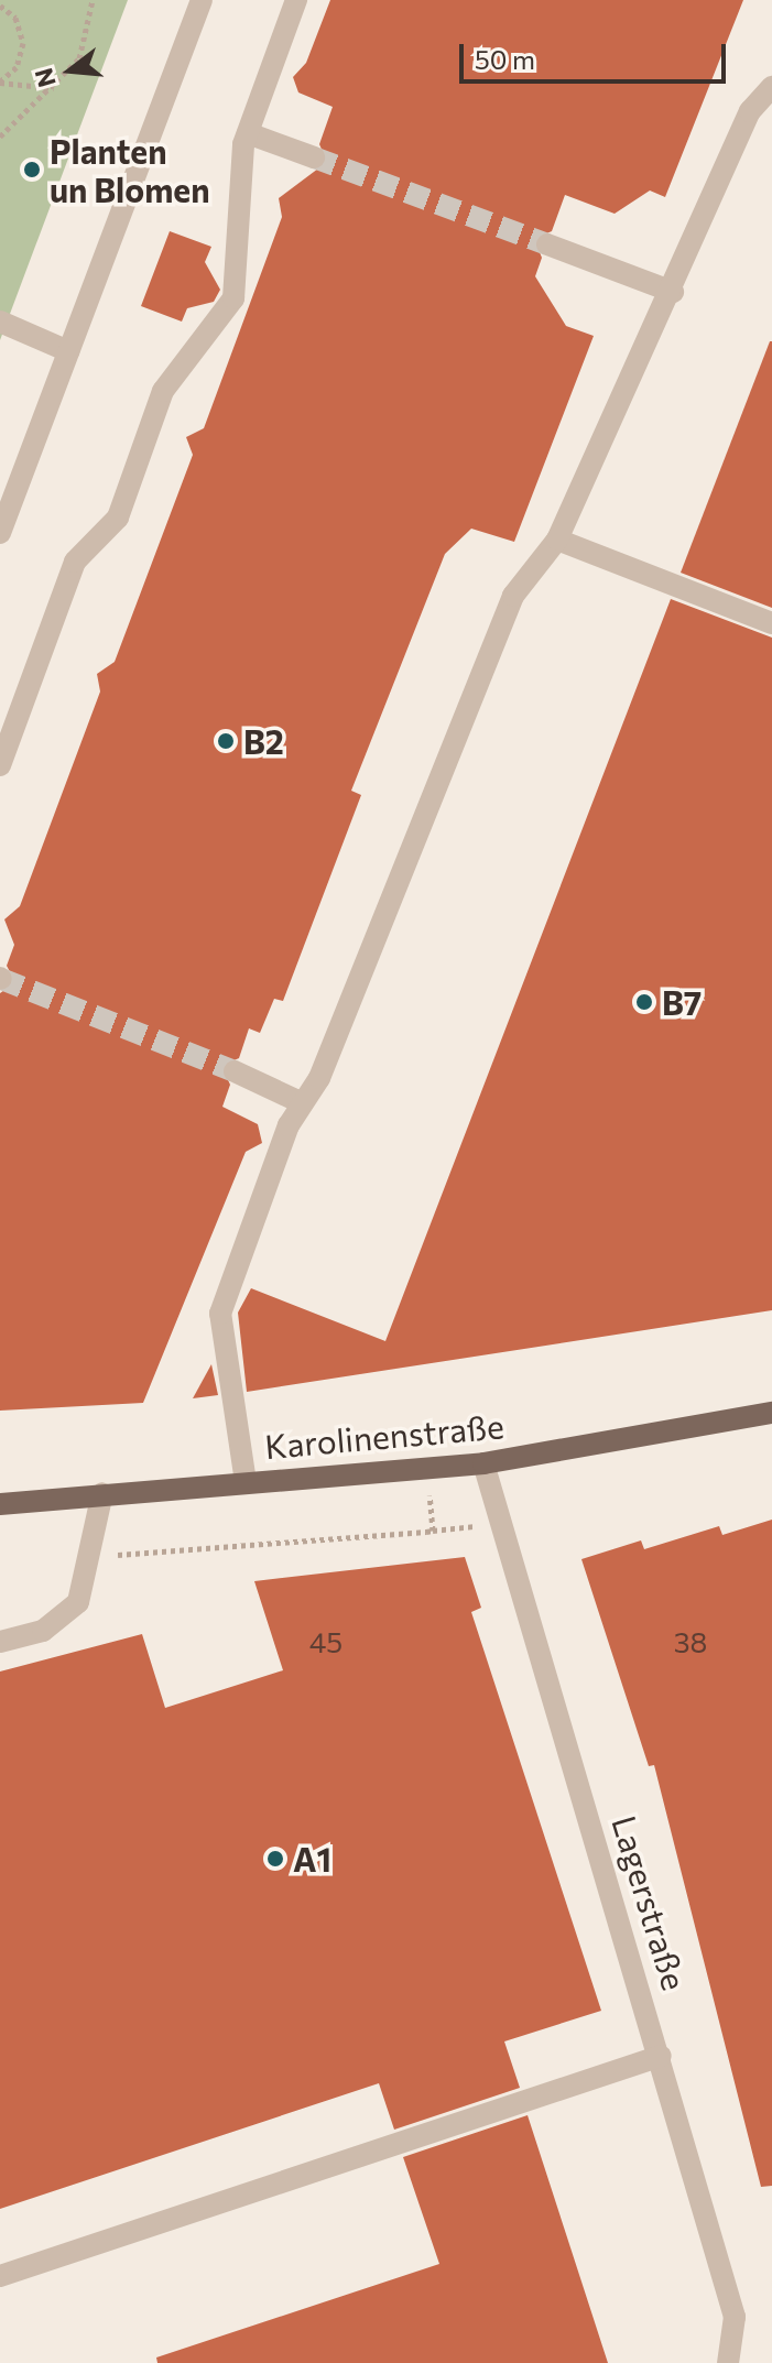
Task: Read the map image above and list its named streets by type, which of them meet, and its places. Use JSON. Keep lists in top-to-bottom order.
{
  "streets": {
    "main road": ["Karolinenstraße"],
    "street": ["Lagerstraße"]
  },
  "crossings": [
    ["Karolinenstraße", "Lagerstraße"]
  ],
  "places": [
    "Planten un Blomen",
    "B2",
    "B7",
    "A1"
  ],
  "house_numbers": ["45", "38"],
  "scale_bar": "50 m",
  "north": "left"
}
